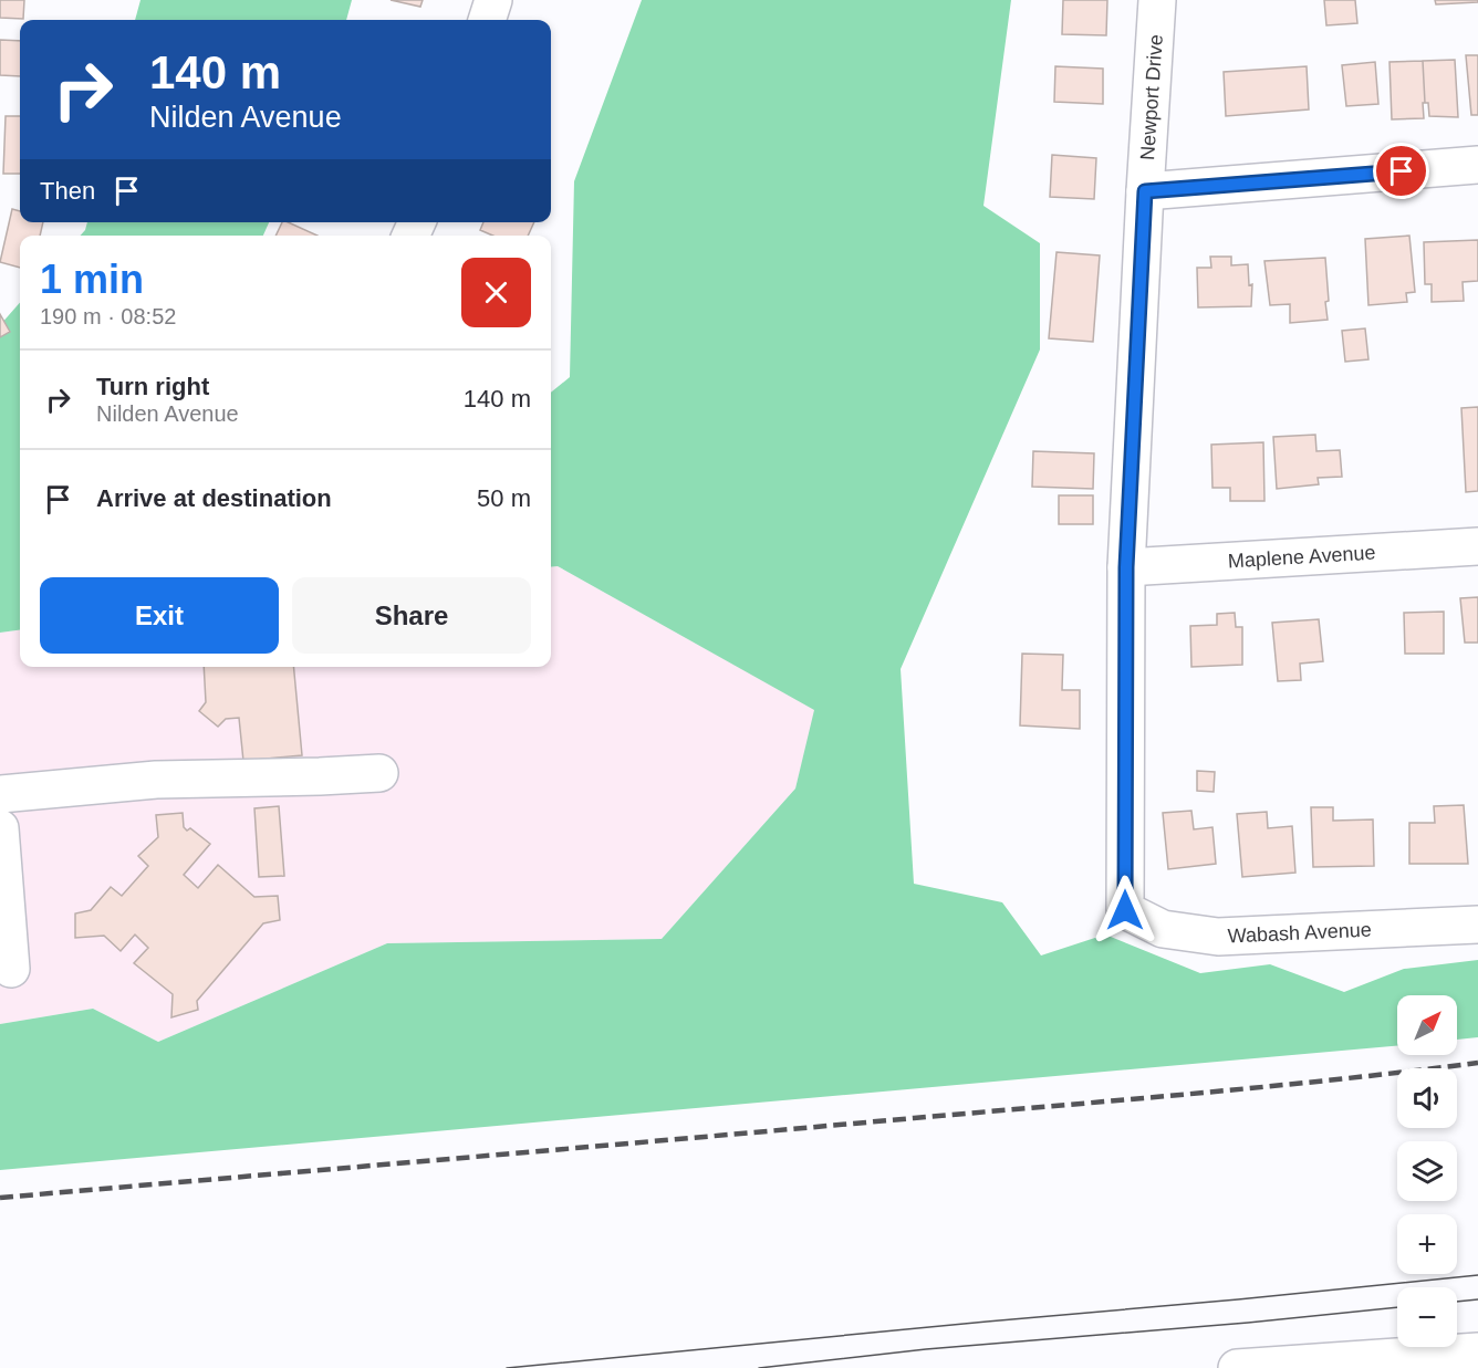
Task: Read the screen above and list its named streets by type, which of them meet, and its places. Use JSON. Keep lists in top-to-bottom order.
{
  "streets": {
    "street": ["Newport Drive", "Maplene Avenue", "Wabash Avenue"]
  },
  "crossings": [
    ["Newport Drive", "Maplene Avenue"],
    ["Newport Drive", "Wabash Avenue"]
  ],
  "north": "top right",
  "page": {
    "turn": ["140 m", "Nilden Avenue"],
    "then": "Then",
    "heading": ["1 min", "190 m · 08:52"],
    "list": [
      {
        "name": "Turn right",
        "note": "Nilden Avenue",
        "value": "140 m"
      },
      {
        "name": "Arrive at destination",
        "value": "50 m"
      }
    ],
    "buttons": ["Exit", "Share"],
    "map_buttons": ["+", "−"]
  }
}
